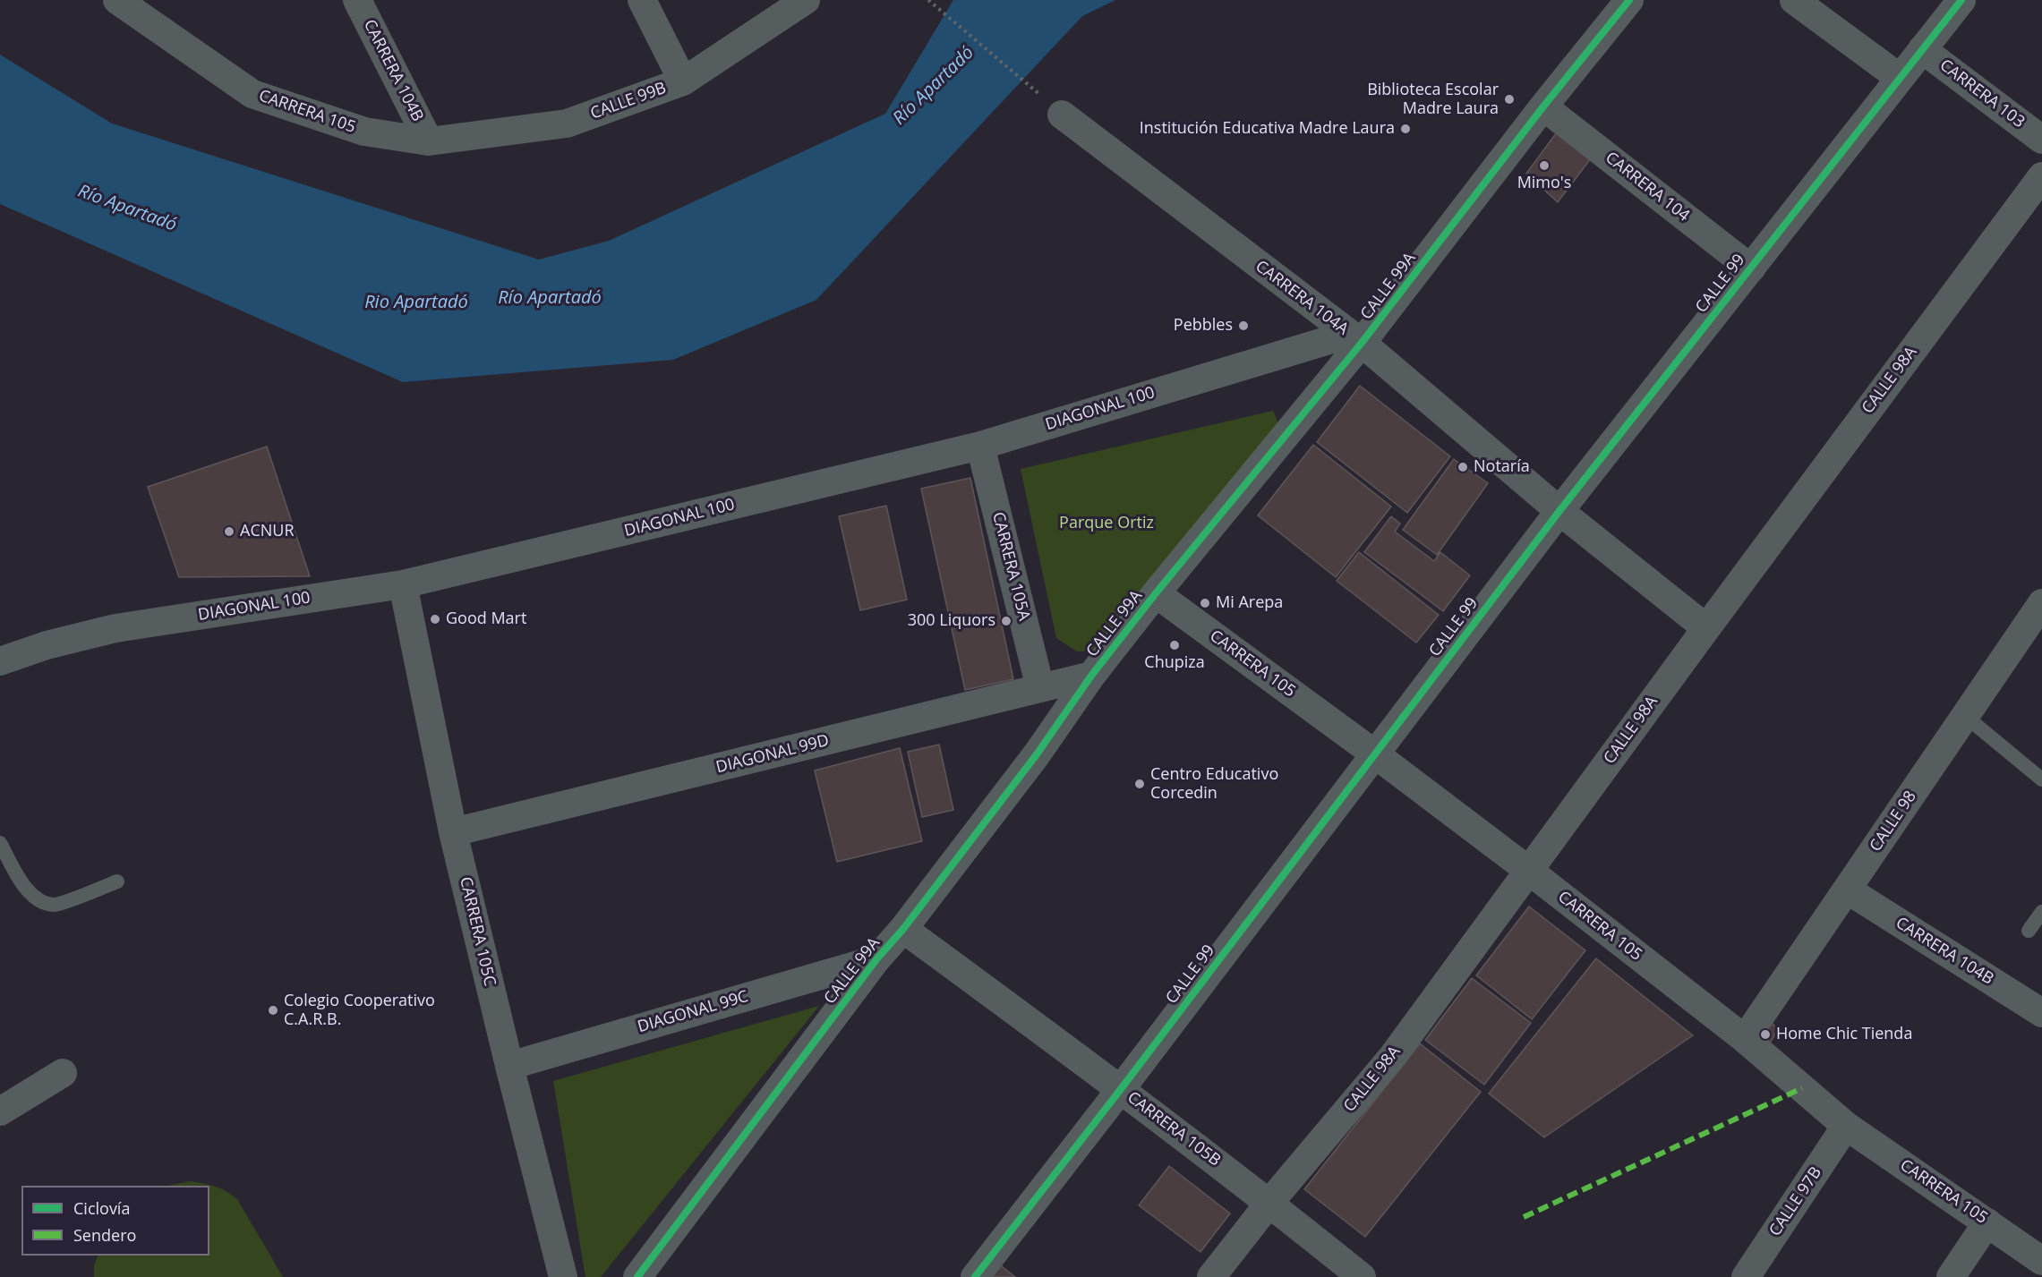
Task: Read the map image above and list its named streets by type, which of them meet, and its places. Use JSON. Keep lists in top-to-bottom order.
{
  "streets": {
    "street": [
      "CARRERA 104B",
      "CARRERA 103",
      "CALLE 99B",
      "CARRERA 105",
      "CARRERA 104",
      "CALLE 99",
      "CALLE 99A",
      "CARRERA 104A",
      "CALLE 98A",
      "DIAGONAL 100",
      "CARRERA 105A",
      "DIAGONAL 99D",
      "CALLE 98",
      "CARRERA 105C",
      "DIAGONAL 99C",
      "CARRERA 105B",
      "CALLE 97B"
    ]
  },
  "crossings": [
    ["CARRERA 104B", "CALLE 99B"],
    ["CARRERA 104B", "CARRERA 105"],
    ["CARRERA 104B", "CALLE 98"],
    ["CARRERA 103", "CALLE 99"],
    ["CALLE 99B", "CARRERA 105"],
    ["CARRERA 105", "CALLE 99"],
    ["CARRERA 105", "CALLE 99A"],
    ["CARRERA 105", "CALLE 98A"],
    ["CARRERA 105", "CALLE 98"],
    ["CARRERA 105", "CALLE 97B"],
    ["CARRERA 104", "CALLE 99"],
    ["CARRERA 104", "CALLE 99A"],
    ["CALLE 99", "CARRERA 104A"],
    ["CALLE 99", "CARRERA 105B"],
    ["CALLE 99A", "CARRERA 104A"],
    ["CALLE 99A", "DIAGONAL 100"],
    ["CALLE 99A", "DIAGONAL 99D"],
    ["CALLE 99A", "DIAGONAL 99C"],
    ["CALLE 99A", "CARRERA 105B"],
    ["CARRERA 104A", "CALLE 98A"],
    ["CARRERA 104A", "DIAGONAL 100"],
    ["CALLE 98A", "CARRERA 105B"],
    ["DIAGONAL 100", "CARRERA 105A"],
    ["DIAGONAL 100", "CARRERA 105C"],
    ["CARRERA 105A", "DIAGONAL 99D"],
    ["DIAGONAL 99D", "CARRERA 105C"],
    ["CARRERA 105C", "DIAGONAL 99C"]
  ],
  "water": ["Río Apartadó", "Rio Apartadó"],
  "parks": ["Parque Ortiz"],
  "places": [
    "Biblioteca Escolar Madre Laura",
    "Institución Educativa Madre Laura",
    "Mimo's",
    "Pebbles",
    "Notaría",
    "ACNUR",
    "Mi Arepa",
    "Good Mart",
    "300 Liquors",
    "Chupiza",
    "Centro Educativo Corcedin",
    "Colegio Cooperativo C.A.R.B.",
    "Home Chic Tienda"
  ],
  "legend": ["Ciclovía", "Sendero"]
}
